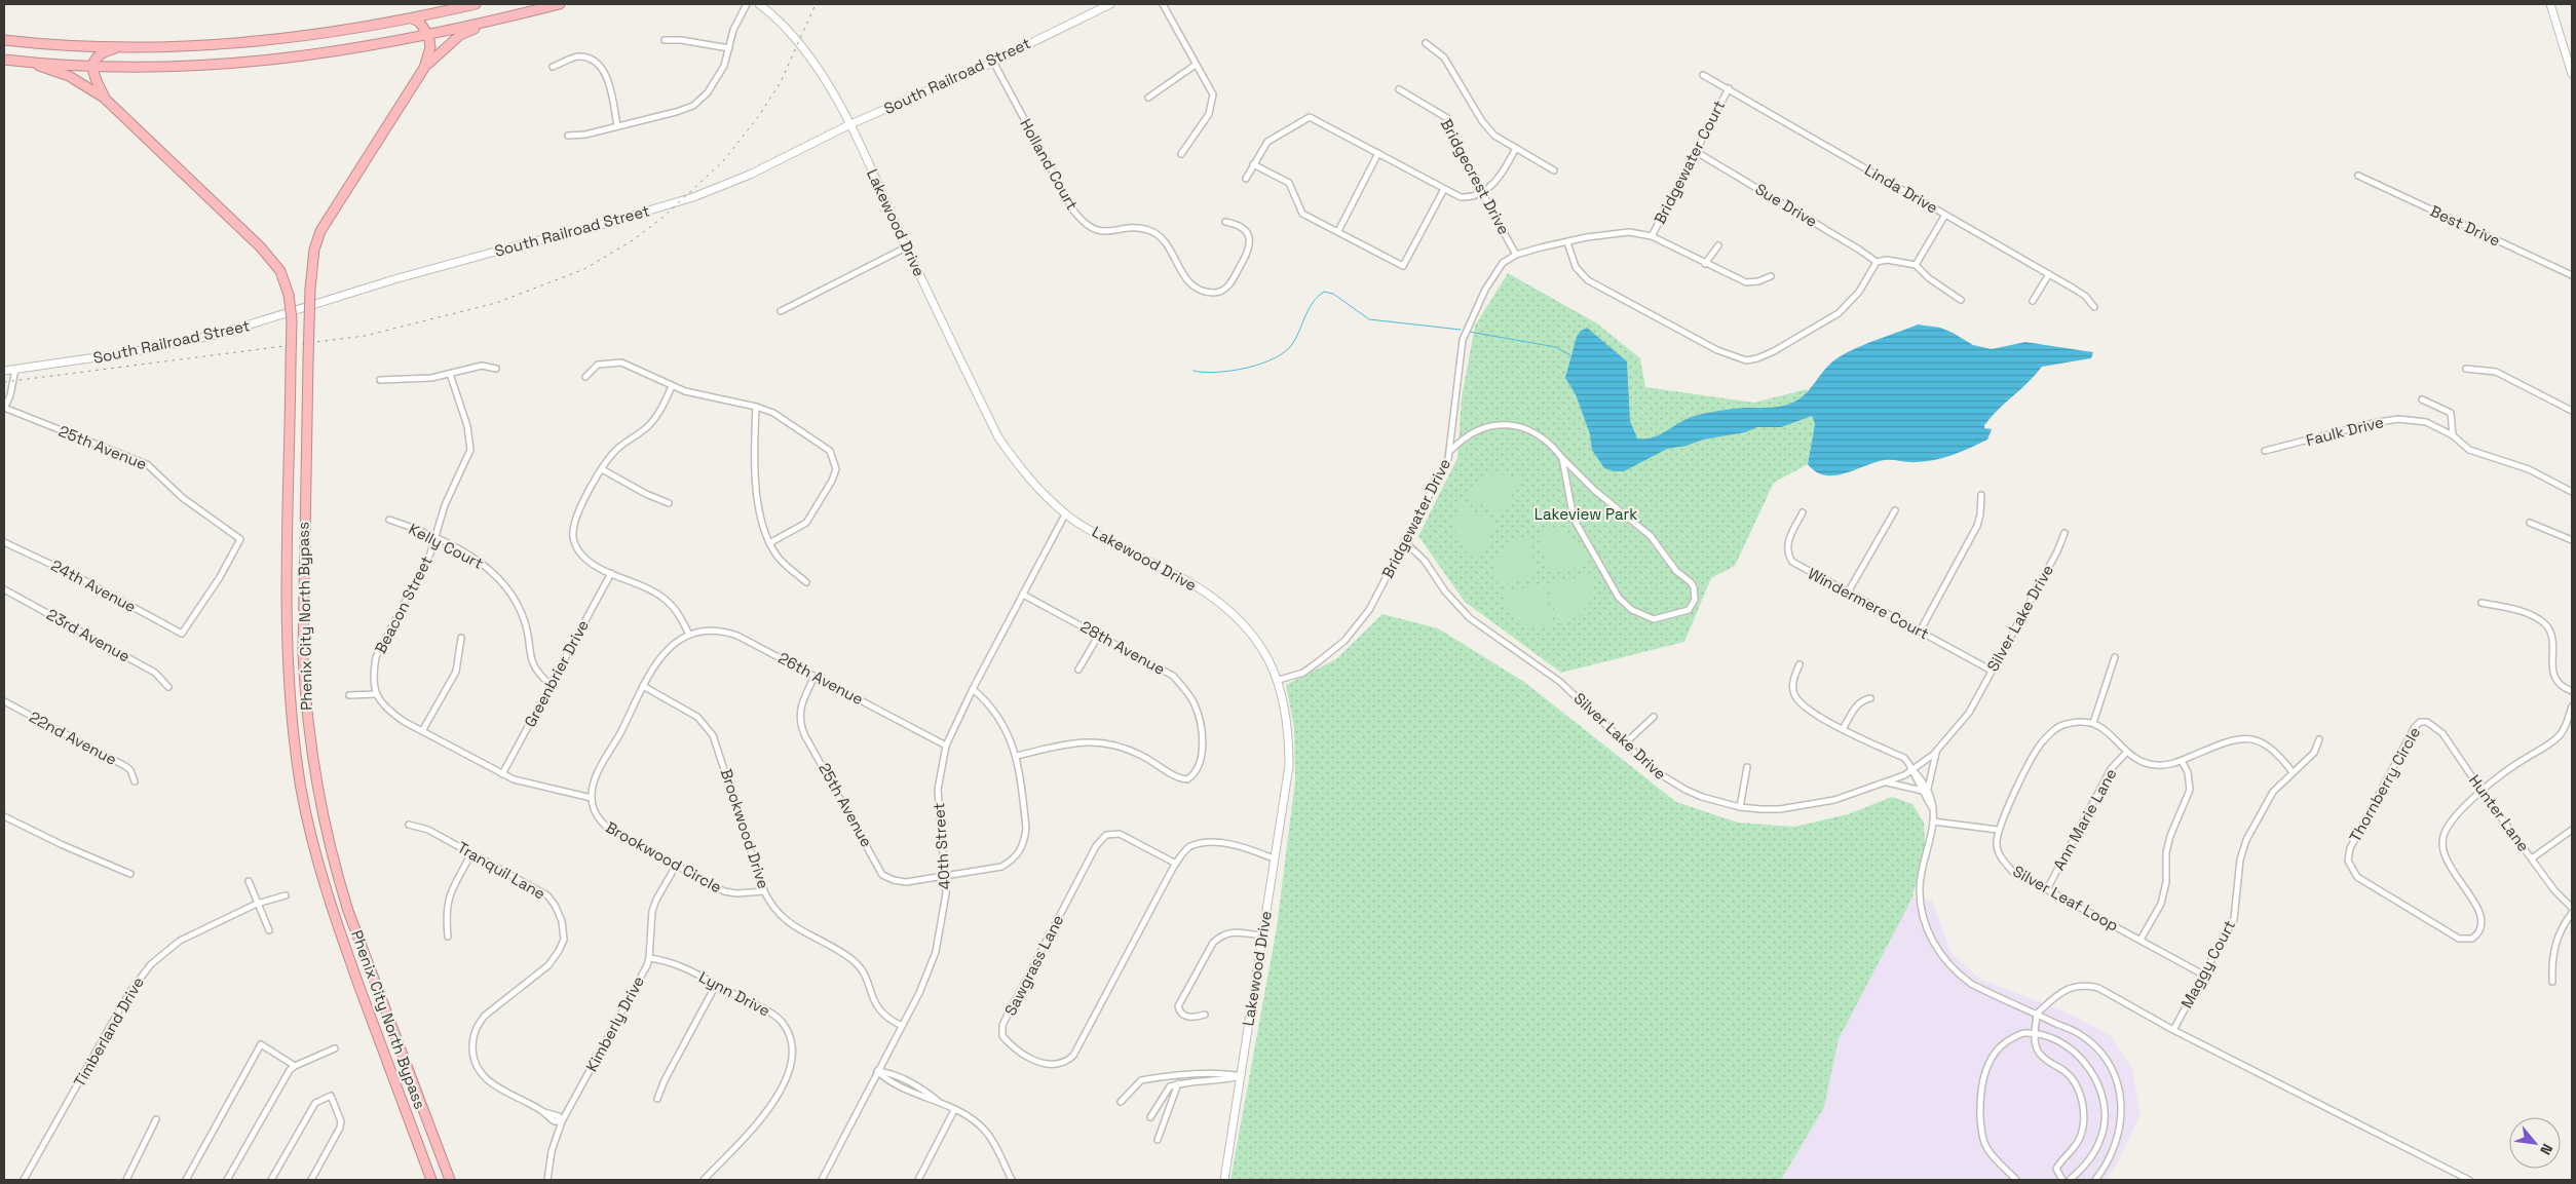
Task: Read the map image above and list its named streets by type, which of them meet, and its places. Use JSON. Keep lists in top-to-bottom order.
{
  "streets": {
    "highway": ["Phenix City North Bypass"],
    "street": [
      "South Railroad Street",
      "Bridgewater Court",
      "Holland Court",
      "Bridgecrest Drive",
      "Linda Drive",
      "Sue Drive",
      "Lakewood Drive",
      "Best Drive",
      "Faulk Drive",
      "25th Avenue",
      "Bridgewater Drive",
      "Kelly Court",
      "24th Avenue",
      "Windermere Court",
      "Beacon Street",
      "Silver Lake Drive",
      "23rd Avenue",
      "28th Avenue",
      "Greenbrier Drive",
      "26th Avenue",
      "22nd Avenue",
      "Thornberry Circle",
      "Hunter Lane",
      "Ann Marie Lane",
      "Brookwood Drive",
      "40th Street",
      "Brookwood Circle",
      "Tranquil Lane",
      "Silver Leaf Loop",
      "Maggy Court",
      "Sawgrass Lane",
      "Lynn Drive",
      "Kimberly Drive",
      "Timberland Drive"
    ]
  },
  "crossings": [
    ["South Railroad Street", "Holland Court"],
    ["South Railroad Street", "Lakewood Drive"],
    ["Bridgewater Court", "Linda Drive"],
    ["Bridgewater Court", "Sue Drive"],
    ["Bridgewater Court", "Bridgewater Drive"],
    ["Bridgecrest Drive", "Bridgewater Drive"],
    ["Lakewood Drive", "Bridgewater Drive"],
    ["Lakewood Drive", "40th Street"],
    ["Lakewood Drive", "Sawgrass Lane"],
    ["25th Avenue", "24th Avenue"],
    ["25th Avenue", "28th Avenue"],
    ["25th Avenue", "26th Avenue"],
    ["25th Avenue", "40th Street"],
    ["Bridgewater Drive", "Silver Lake Drive"],
    ["Kelly Court", "Beacon Street"],
    ["Kelly Court", "Greenbrier Drive"],
    ["Windermere Court", "Silver Lake Drive"],
    ["28th Avenue", "40th Street"],
    ["26th Avenue", "40th Street"],
    ["Thornberry Circle", "Hunter Lane"],
    ["Ann Marie Lane", "Silver Leaf Loop"],
    ["Brookwood Drive", "40th Street"],
    ["Brookwood Drive", "Brookwood Circle"],
    ["Brookwood Circle", "Kimberly Drive"],
    ["Tranquil Lane", "Kimberly Drive"],
    ["Silver Leaf Loop", "Maggy Court"],
    ["Lynn Drive", "Kimberly Drive"]
  ],
  "parks": ["Lakeview Park"],
  "north": "bottom right"
}
